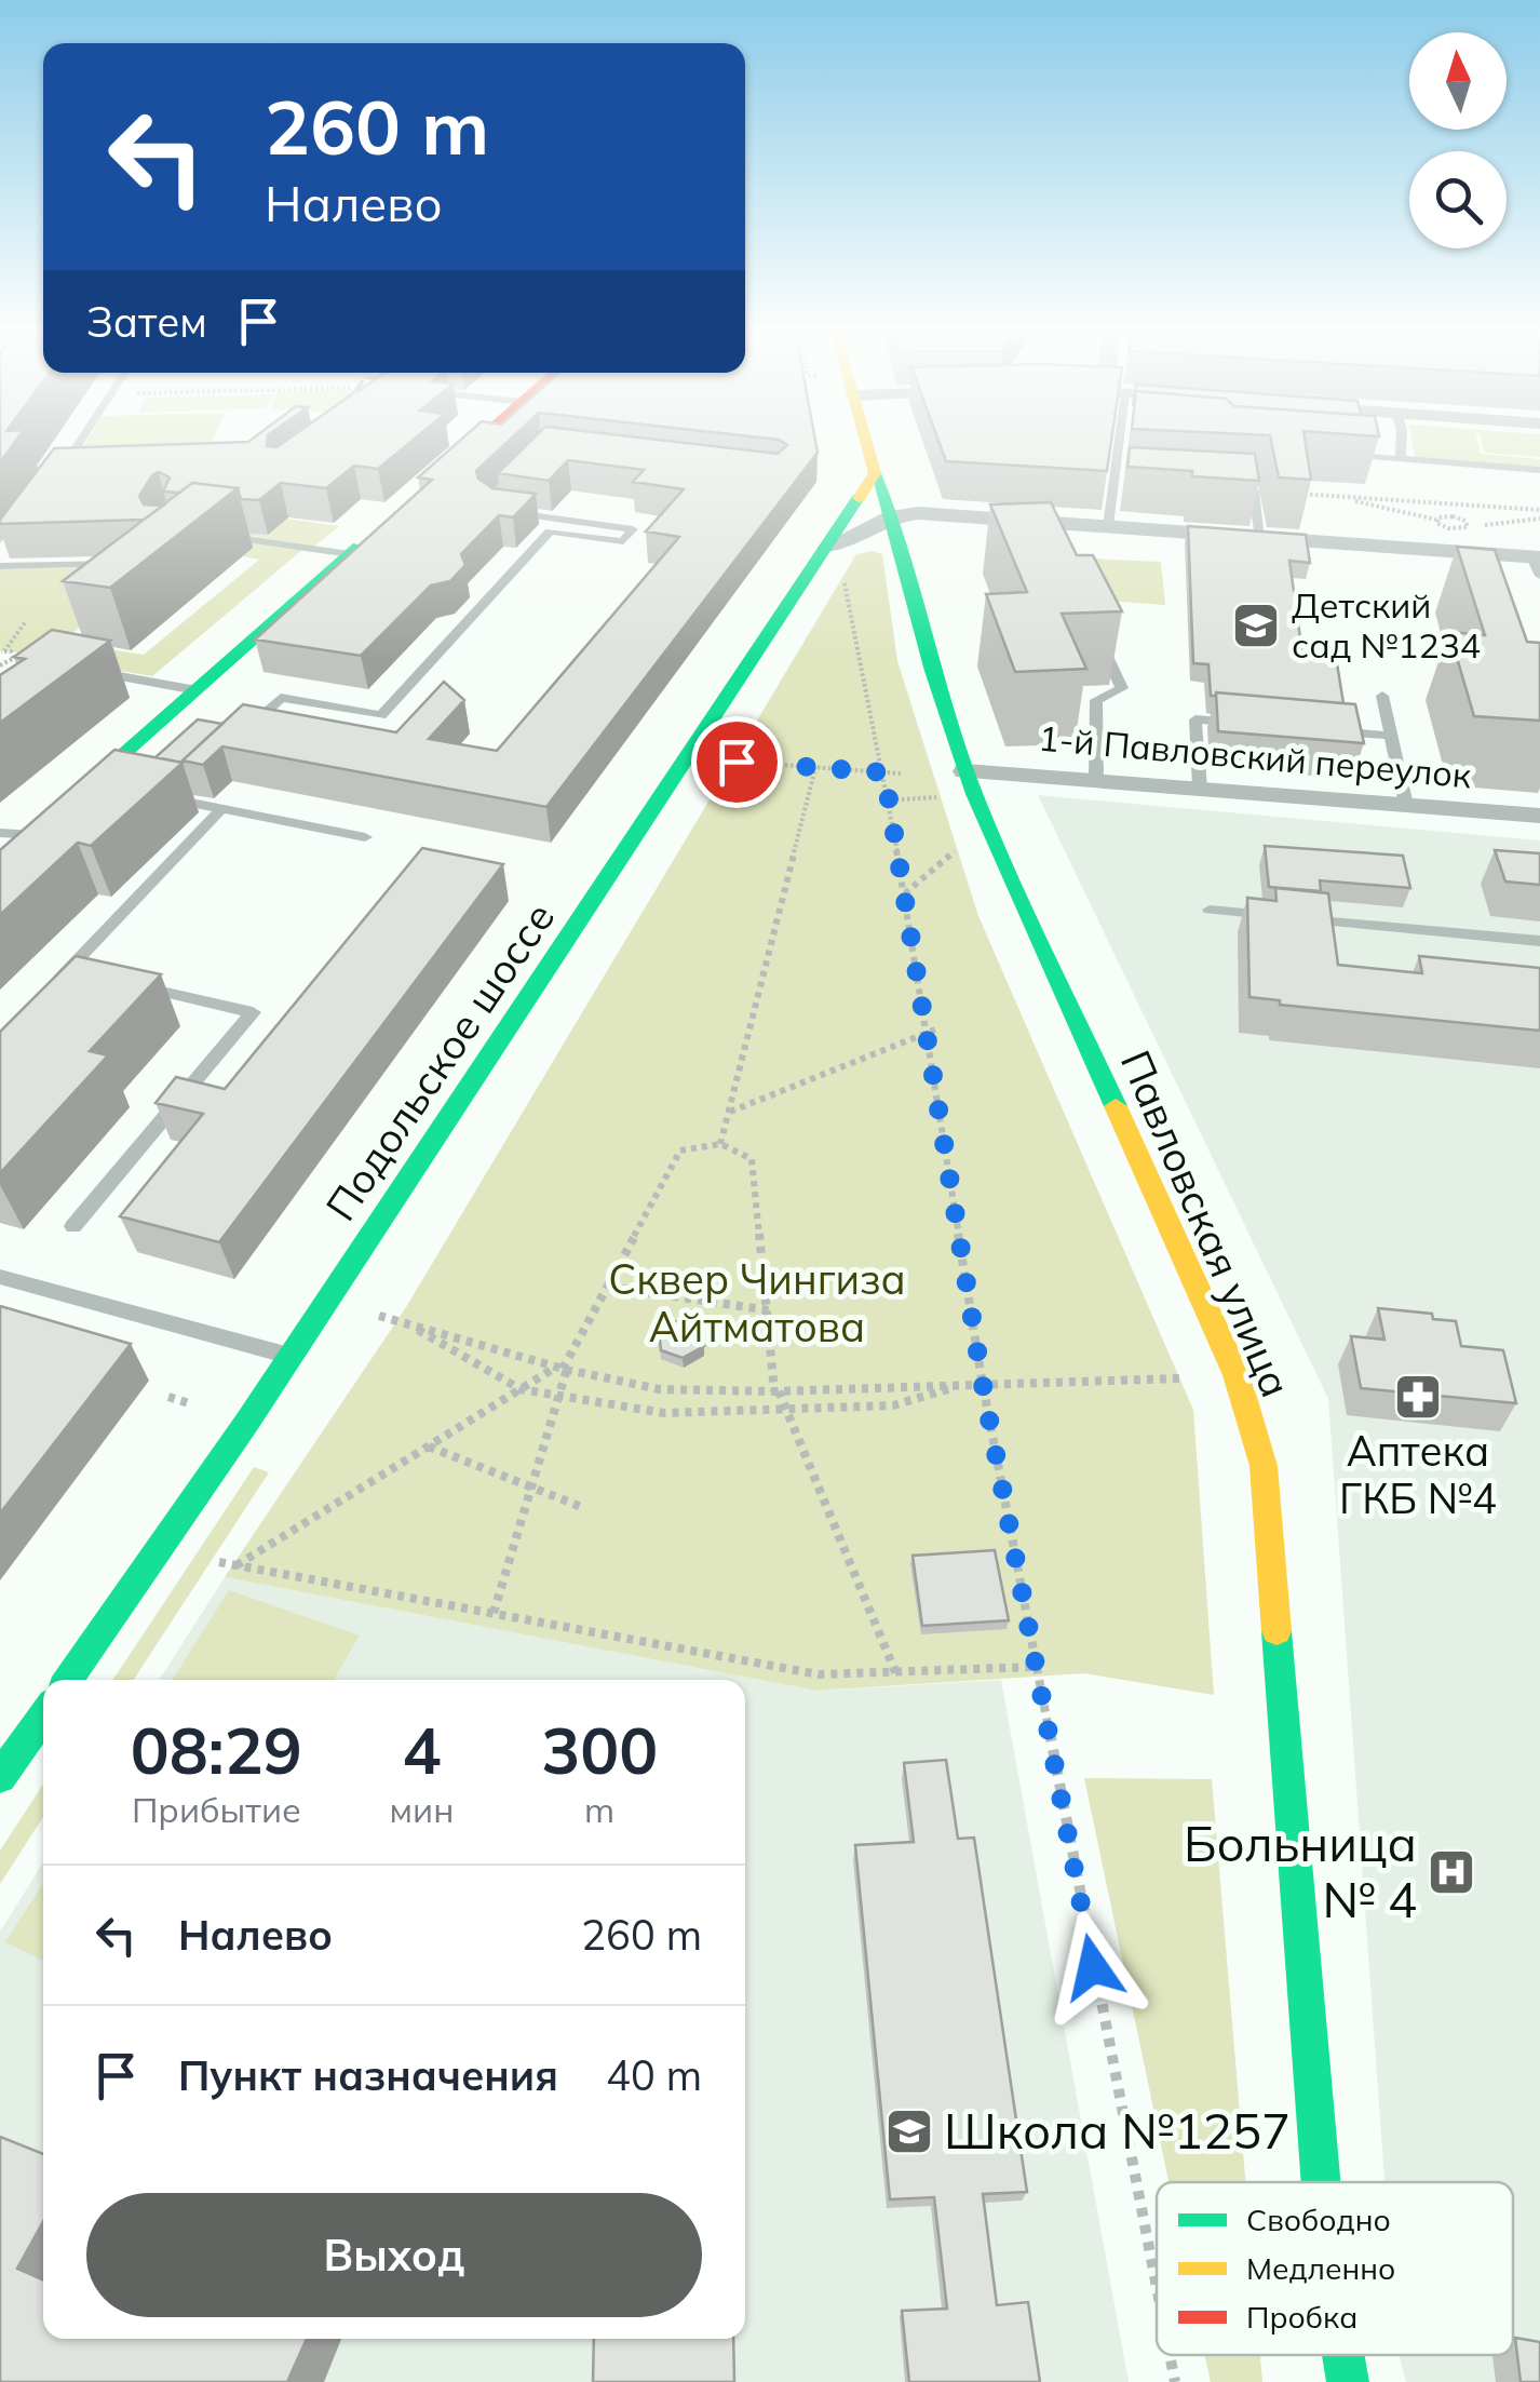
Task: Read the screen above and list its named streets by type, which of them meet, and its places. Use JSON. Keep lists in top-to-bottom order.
{
  "streets": {
    "street": ["1-й Павловский переулок", "Подольское шоссе", "Павловская улица"]
  },
  "crossings": [
    ["1-й Павловский переулок", "Павловская улица"],
    ["Подольское шоссе", "Павловская улица"]
  ],
  "parks": ["Сквер Чингиза Айтматова"],
  "places": {
    "school or university": ["Детский сад №1234", "Школа №1257"],
    "pharmacy": ["Аптека ГКБ №4"],
    "hospital": ["Больница № 4"]
  },
  "legend": ["Свободно", "Медленно", "Пробка"],
  "north": "top",
  "page": {
    "turn": ["260 m", "Налево"],
    "then": "Затем",
    "eta": [
      "08:29",
      "Прибытие",
      "4",
      "мин",
      "300",
      "m"
    ],
    "list": [
      {
        "name": "Налево",
        "value": "260 m"
      },
      {
        "name": "Пункт назначения",
        "value": "40 m"
      }
    ],
    "buttons": "Выход"
  }
}
